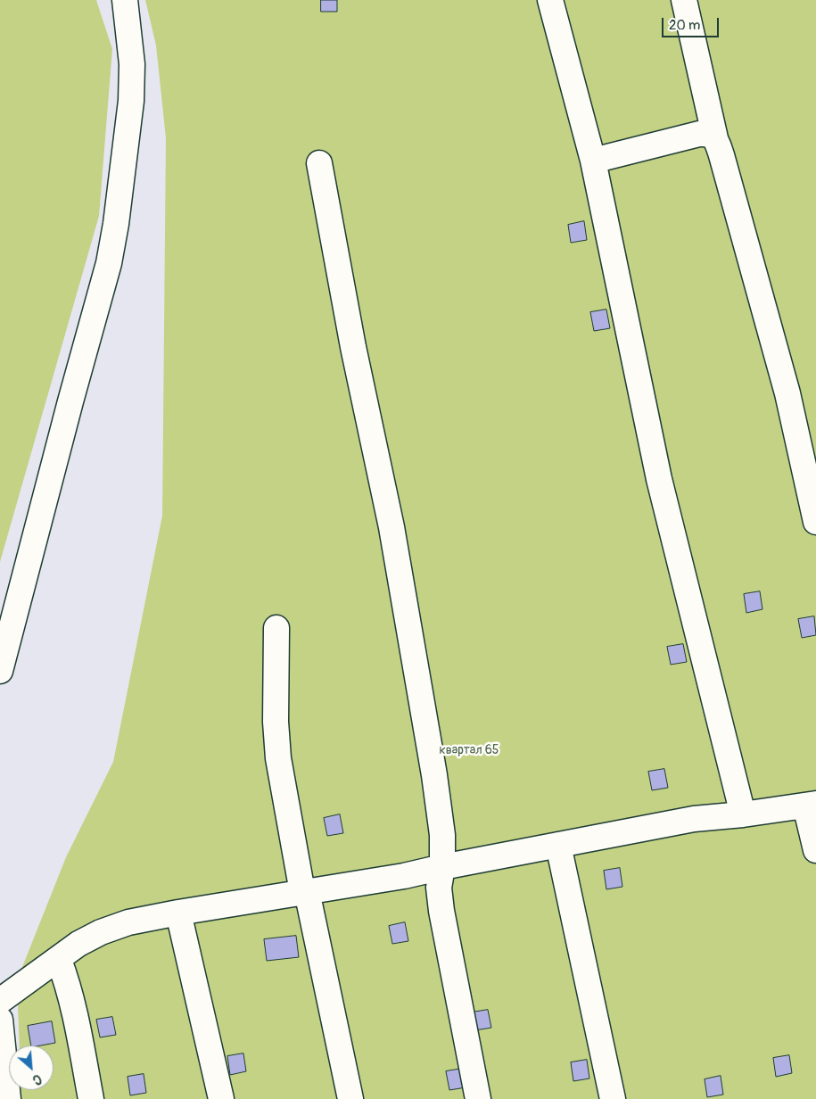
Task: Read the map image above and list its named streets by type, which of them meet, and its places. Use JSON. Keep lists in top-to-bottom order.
{
  "parks": ["квартал 65"],
  "scale_bar": "20 m",
  "north": "bottom right"
}
